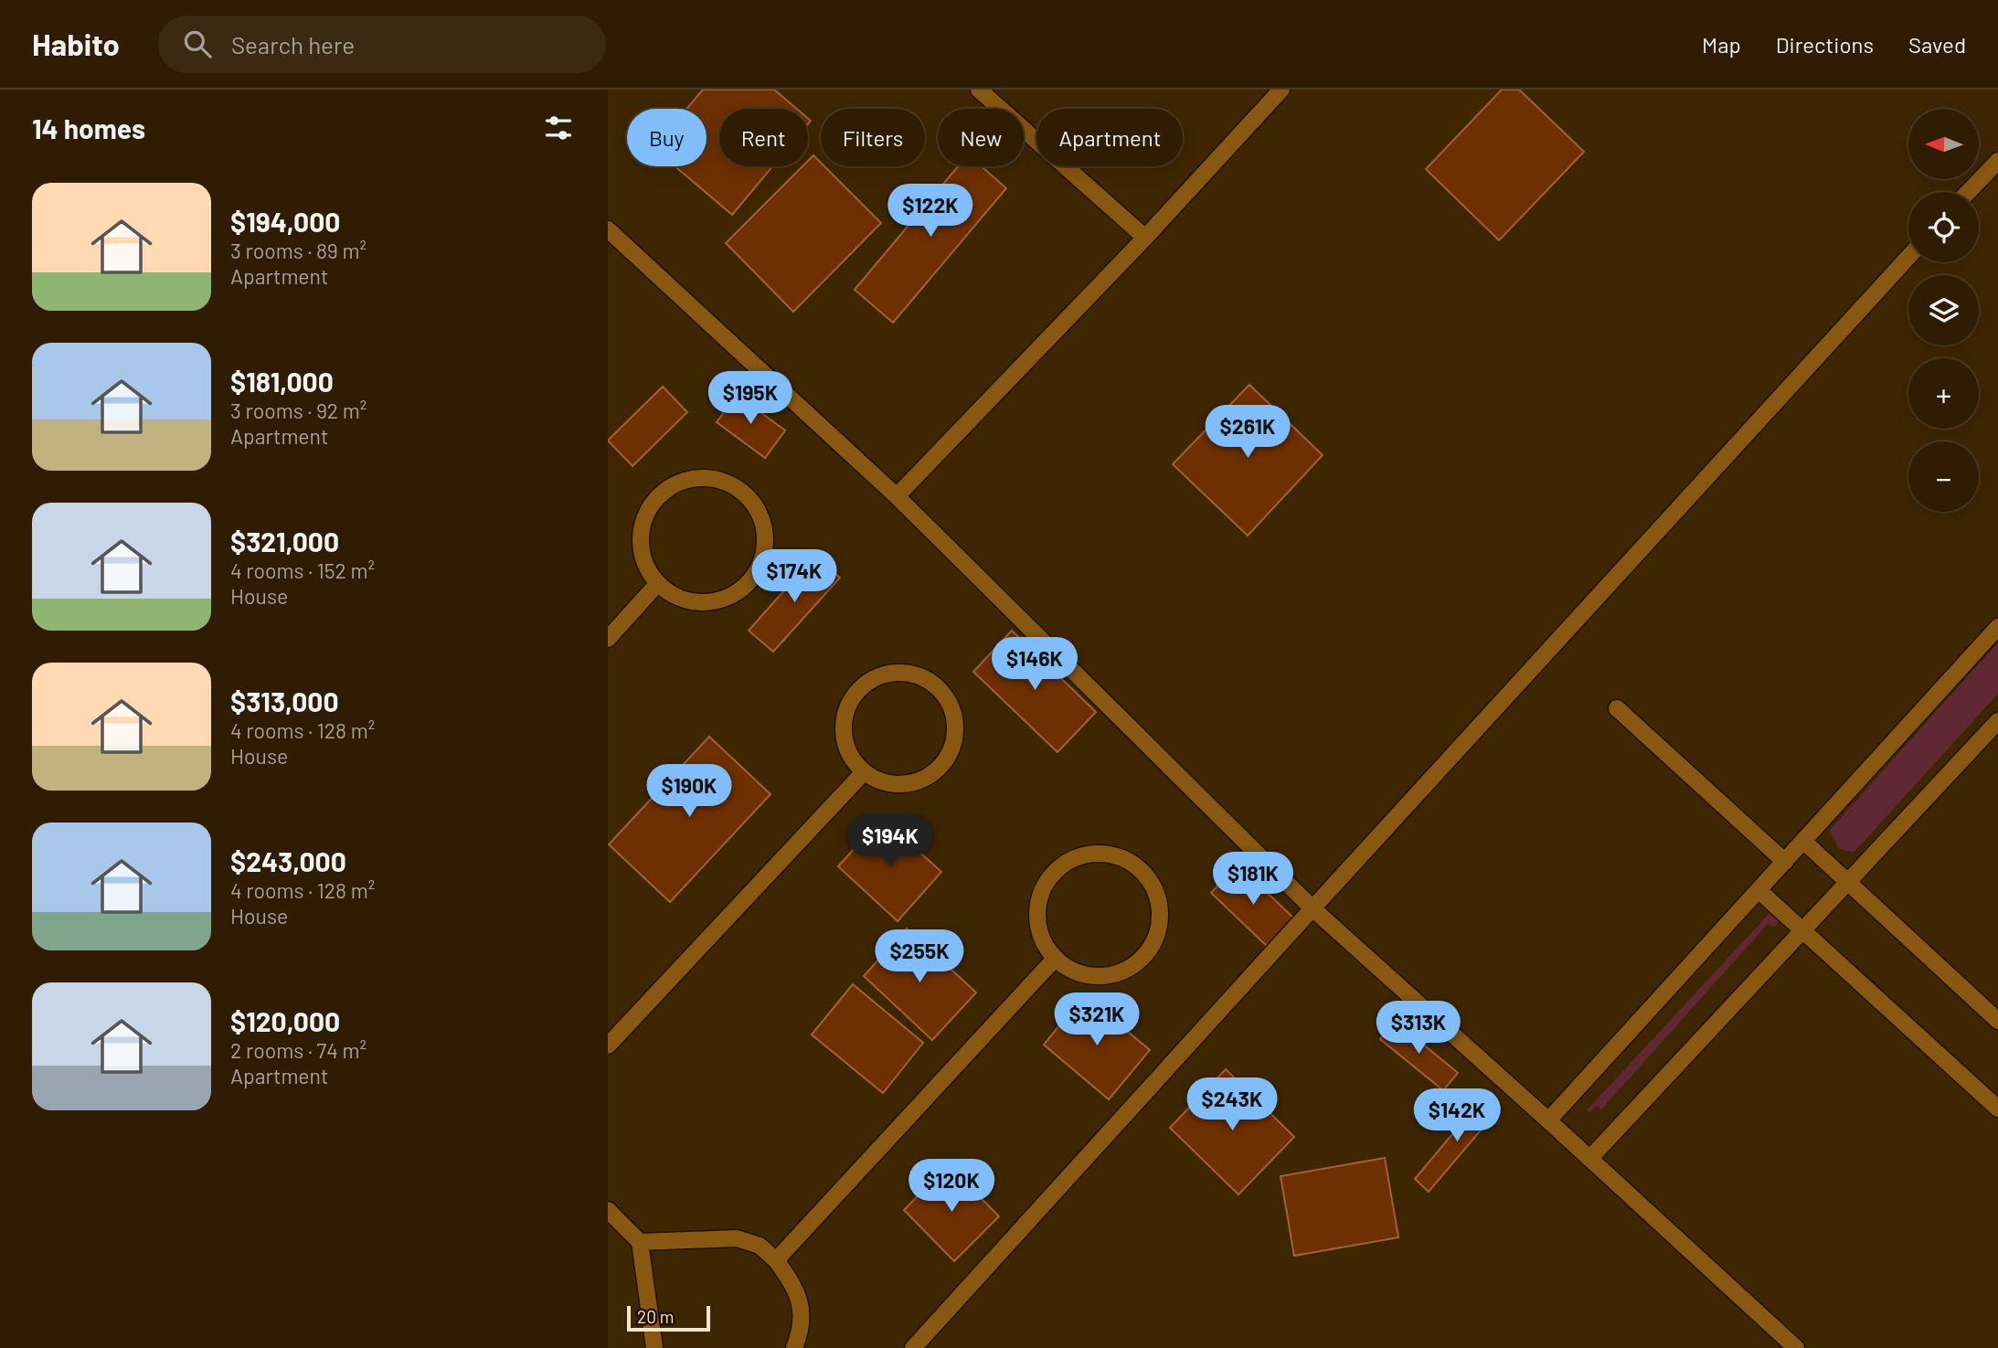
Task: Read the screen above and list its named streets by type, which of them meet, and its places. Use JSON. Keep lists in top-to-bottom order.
{
  "scale_bar": "20 m",
  "north": "left",
  "page": {
    "header": "Habito",
    "search": "Search here",
    "nav": ["Map", "Directions", "Saved"],
    "heading": "14 homes",
    "map_buttons": ["+", "−"],
    "chip": [
      "Buy",
      "Rent",
      "Filters",
      "New",
      "Apartment"
    ],
    "list": [
      {
        "name": "$194,000",
        "note": "3 rooms · 89 m² · Apartment"
      },
      {
        "name": "$181,000",
        "note": "3 rooms · 92 m² · Apartment"
      },
      {
        "name": "$321,000",
        "note": "4 rooms · 152 m² · House"
      },
      {
        "name": "$313,000",
        "note": "4 rooms · 128 m² · House"
      },
      {
        "name": "$243,000",
        "note": "4 rooms · 128 m² · House"
      },
      {
        "name": "$120,000",
        "note": "2 rooms · 74 m² · Apartment"
      }
    ],
    "price": [
      "$122K",
      "$195K",
      "$261K",
      "$174K",
      "$146K",
      "$190K",
      "$194K",
      "$181K",
      "$255K",
      "$321K",
      "$313K",
      "$243K",
      "$142K",
      "$120K"
    ],
    "scale": "20 m"
  }
}
